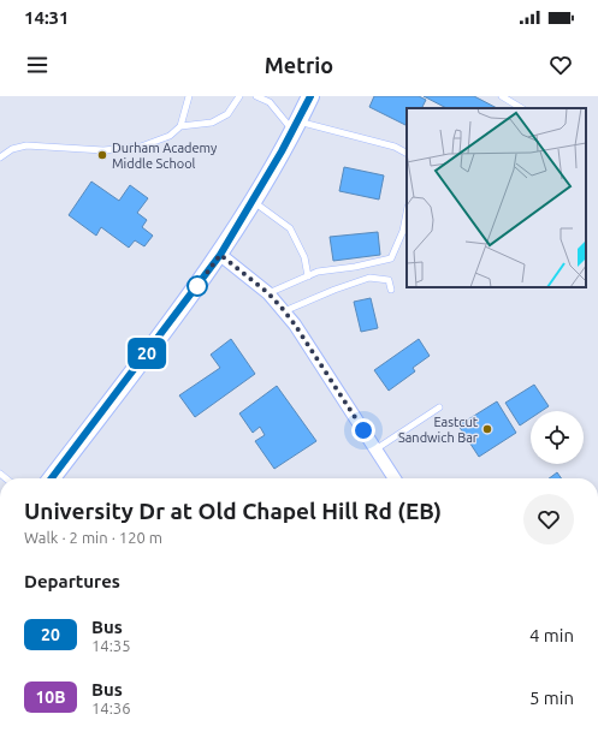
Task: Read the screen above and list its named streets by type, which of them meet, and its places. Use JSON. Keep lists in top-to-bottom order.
{
  "places": ["Durham Academy Middle School", "Eastcut Sandwich Bar"],
  "lines": ["bus line 20"],
  "page": {
    "status": "14:31",
    "header": "Metrio",
    "on_map": "20",
    "heading": [
      ["University Dr at Old Chapel Hill Rd (EB)", "Walk · 2 min · 120 m"],
      "Departures"
    ],
    "list": [
      {
        "mark": "20",
        "name": "Bus",
        "note": "14:35",
        "value": "4 min"
      },
      {
        "mark": "10B",
        "name": "Bus",
        "note": "14:36",
        "value": "5 min"
      }
    ]
  }
}
